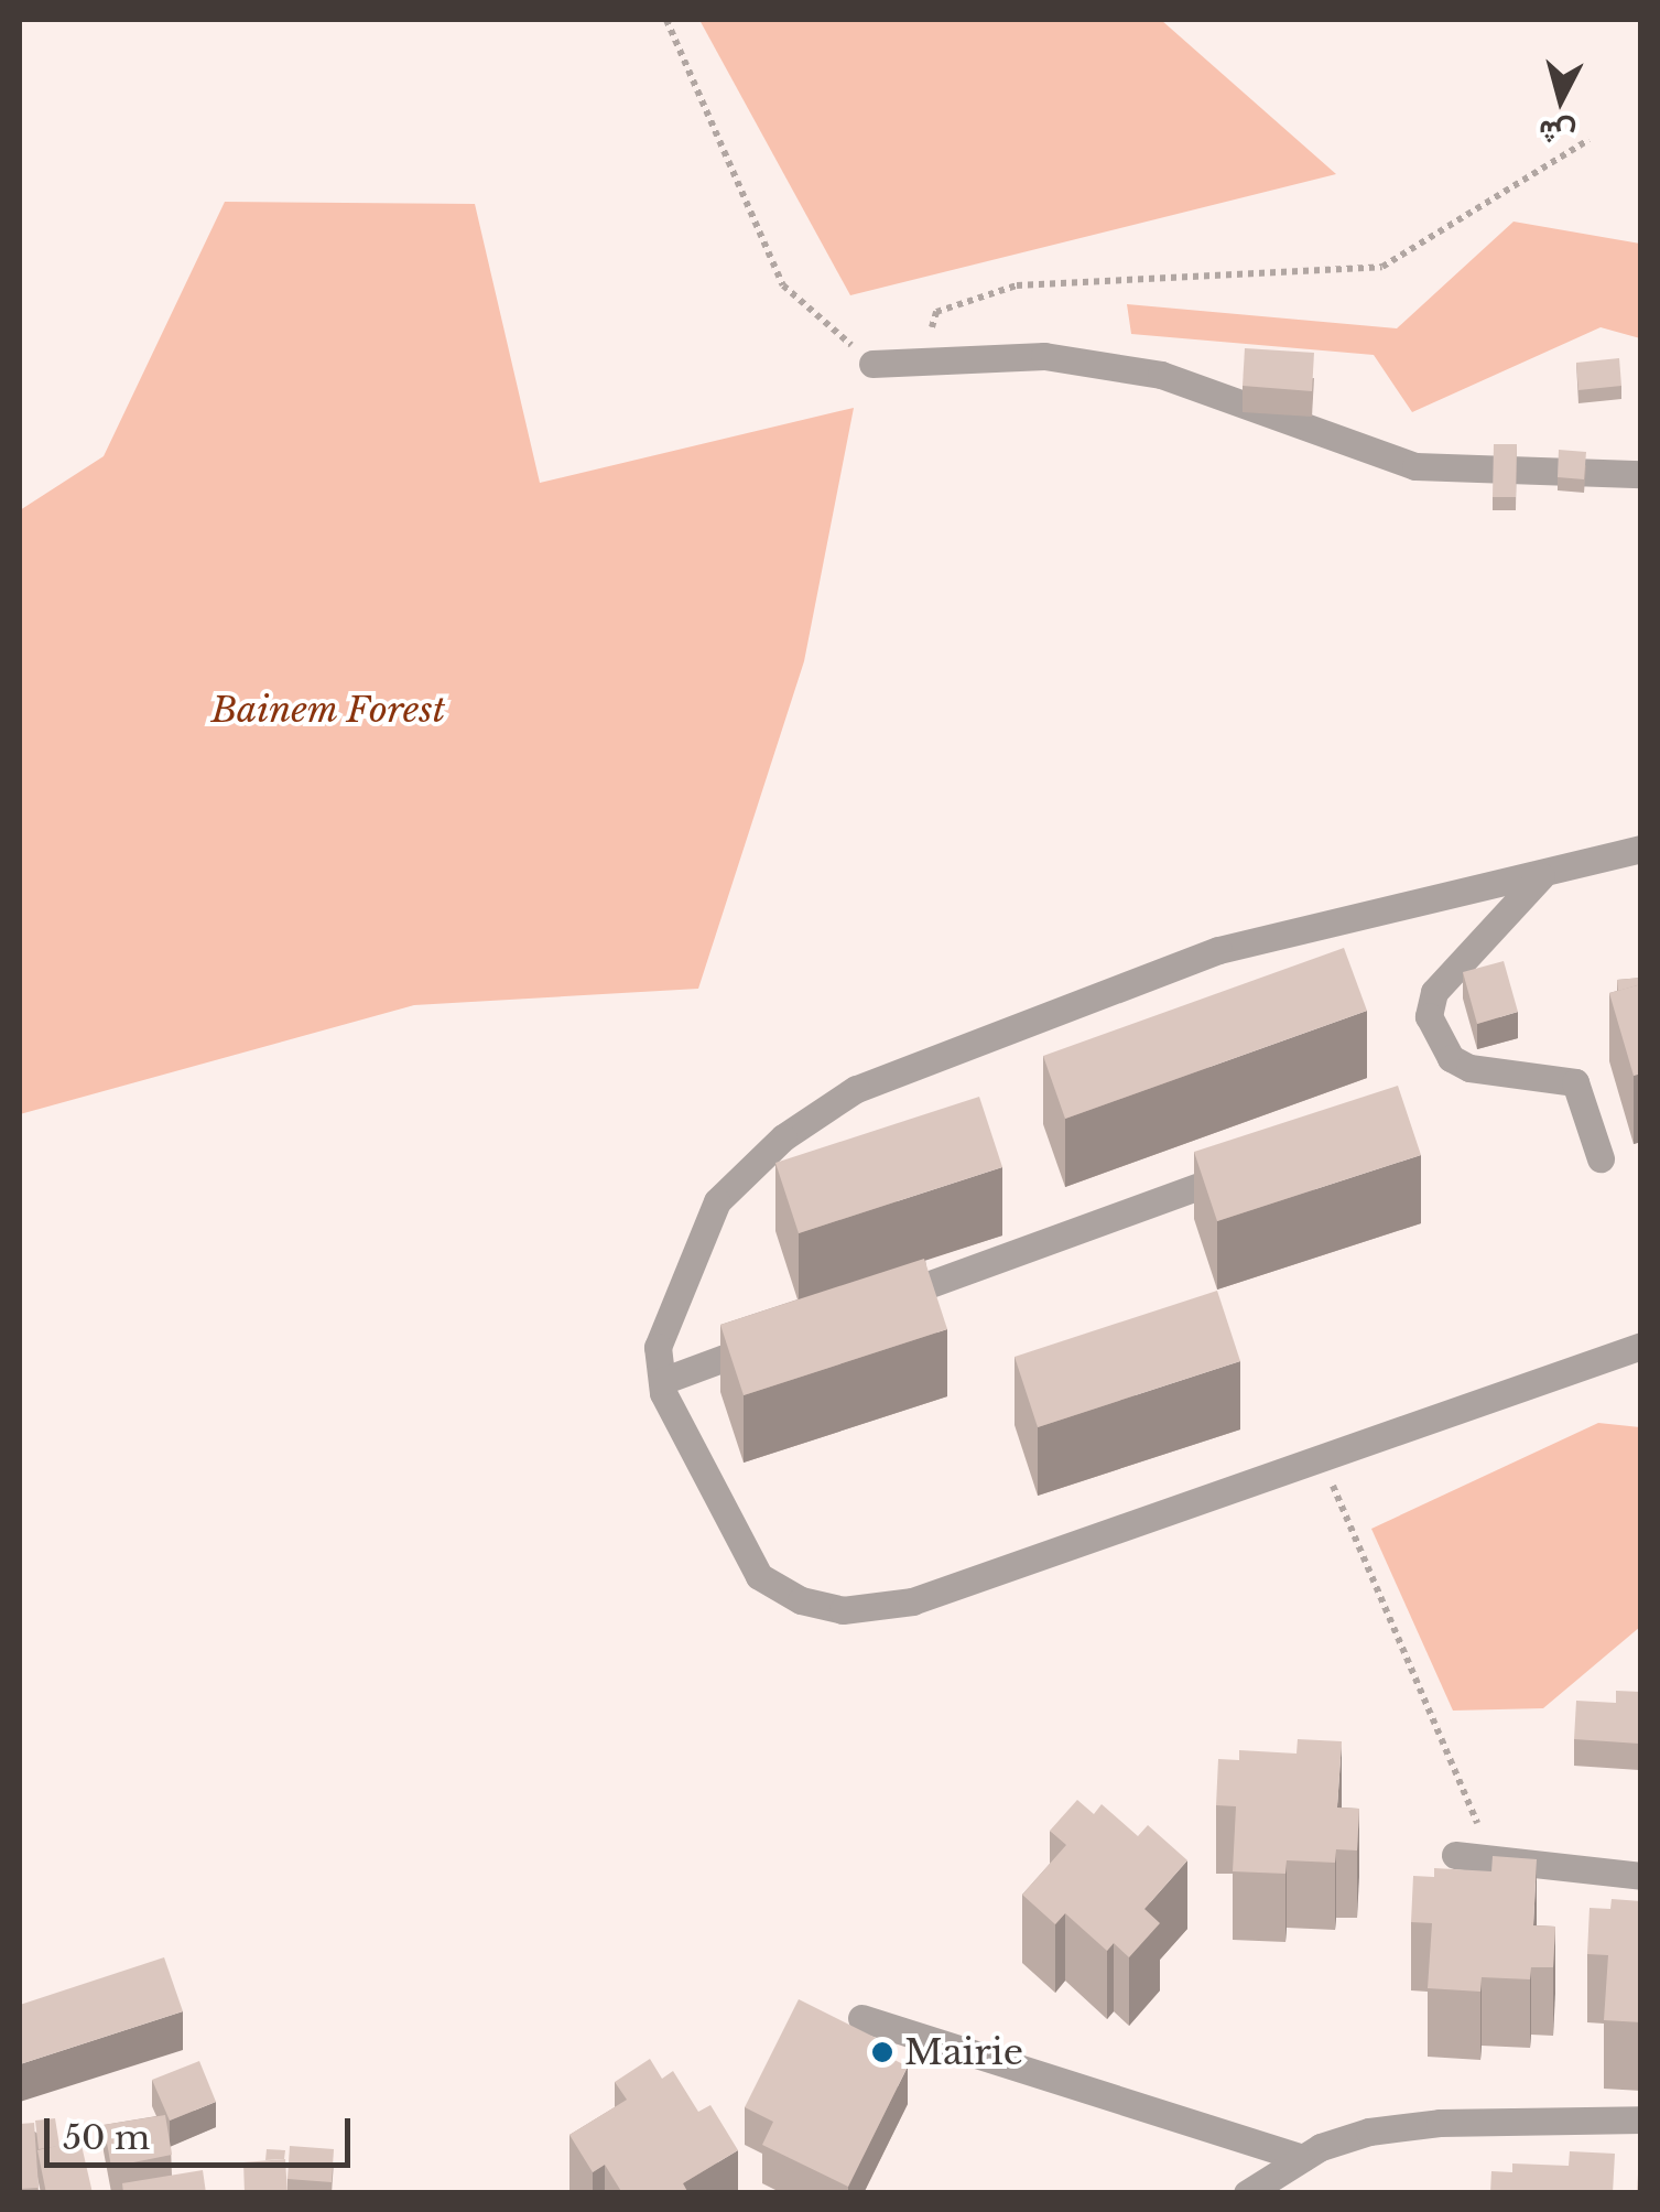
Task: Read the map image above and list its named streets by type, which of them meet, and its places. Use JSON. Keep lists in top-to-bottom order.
{
  "parks": ["Bainem Forest"],
  "places": ["Mairie"],
  "scale_bar": "50 m",
  "north": "bottom"
}
